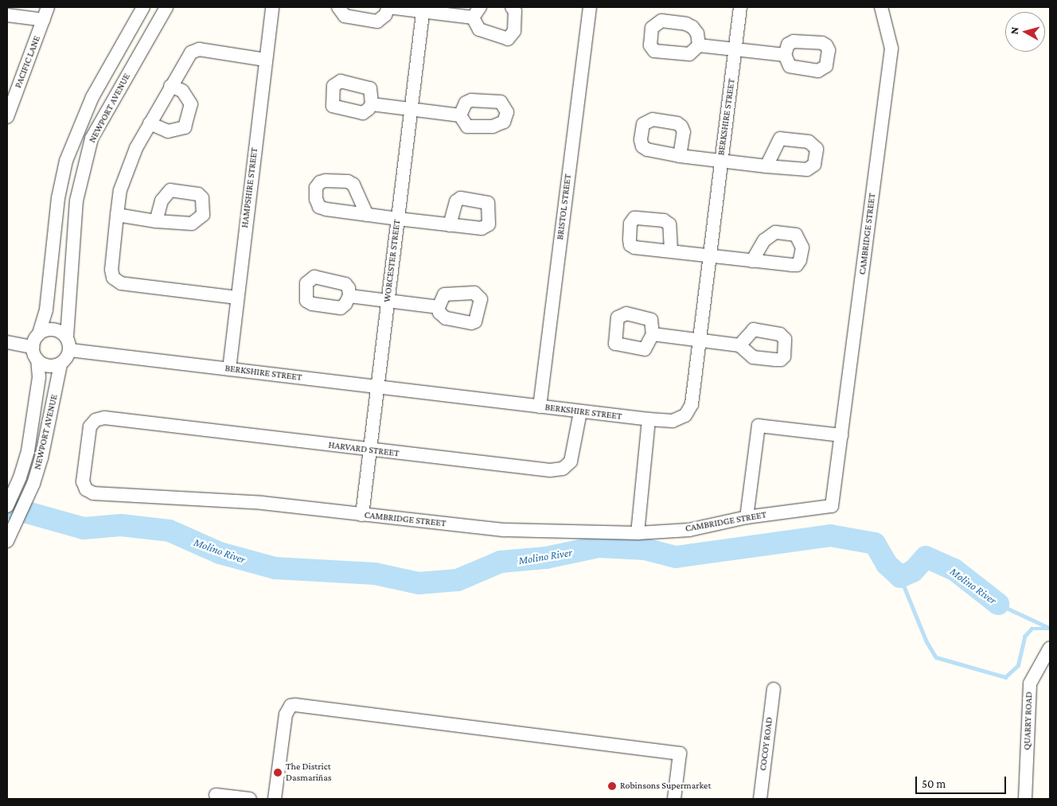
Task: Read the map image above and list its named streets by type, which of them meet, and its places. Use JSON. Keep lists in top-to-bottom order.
{
  "streets": {
    "street": [
      "PACIFIC LANE",
      "NEWPORT AVENUE",
      "BERKSHIRE STREET",
      "HAMPSHIRE STREET",
      "BRISTOL STREET",
      "CAMBRIDGE STREET",
      "WORCESTER STREET",
      "HARVARD STREET",
      "QUARRY ROAD",
      "COCOY ROAD"
    ]
  },
  "crossings": [
    ["NEWPORT AVENUE", "BERKSHIRE STREET"],
    ["BERKSHIRE STREET", "HAMPSHIRE STREET"],
    ["BERKSHIRE STREET", "BRISTOL STREET"],
    ["BERKSHIRE STREET", "WORCESTER STREET"],
    ["BERKSHIRE STREET", "HARVARD STREET"],
    ["CAMBRIDGE STREET", "WORCESTER STREET"],
    ["CAMBRIDGE STREET", "HARVARD STREET"],
    ["WORCESTER STREET", "HARVARD STREET"]
  ],
  "water": ["Molino River"],
  "places": ["The District Dasmariñas", "Robinsons Supermarket"],
  "scale_bar": "50 m",
  "north": "left"
}
